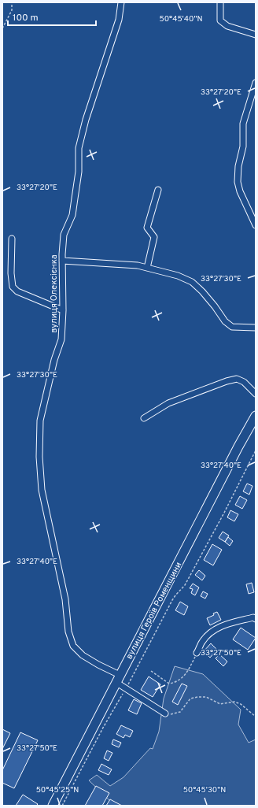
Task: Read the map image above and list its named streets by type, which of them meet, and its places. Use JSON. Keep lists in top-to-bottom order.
{
  "streets": {
    "main road": ["вулиця Героїв Роменщини"],
    "street": ["вулиця Олексієнка"]
  },
  "crossings": [
    ["вулиця Олексієнка", "вулиця Героїв Роменщини"]
  ],
  "scale_bar": "100 m",
  "coordinates": [
    "50°45'40\"N",
    "33°27'20\"E",
    "33°27'30\"E",
    "33°27'40\"E",
    "33°27'50\"E",
    "50°45'25\"N",
    "50°45'30\"N"
  ]
}
